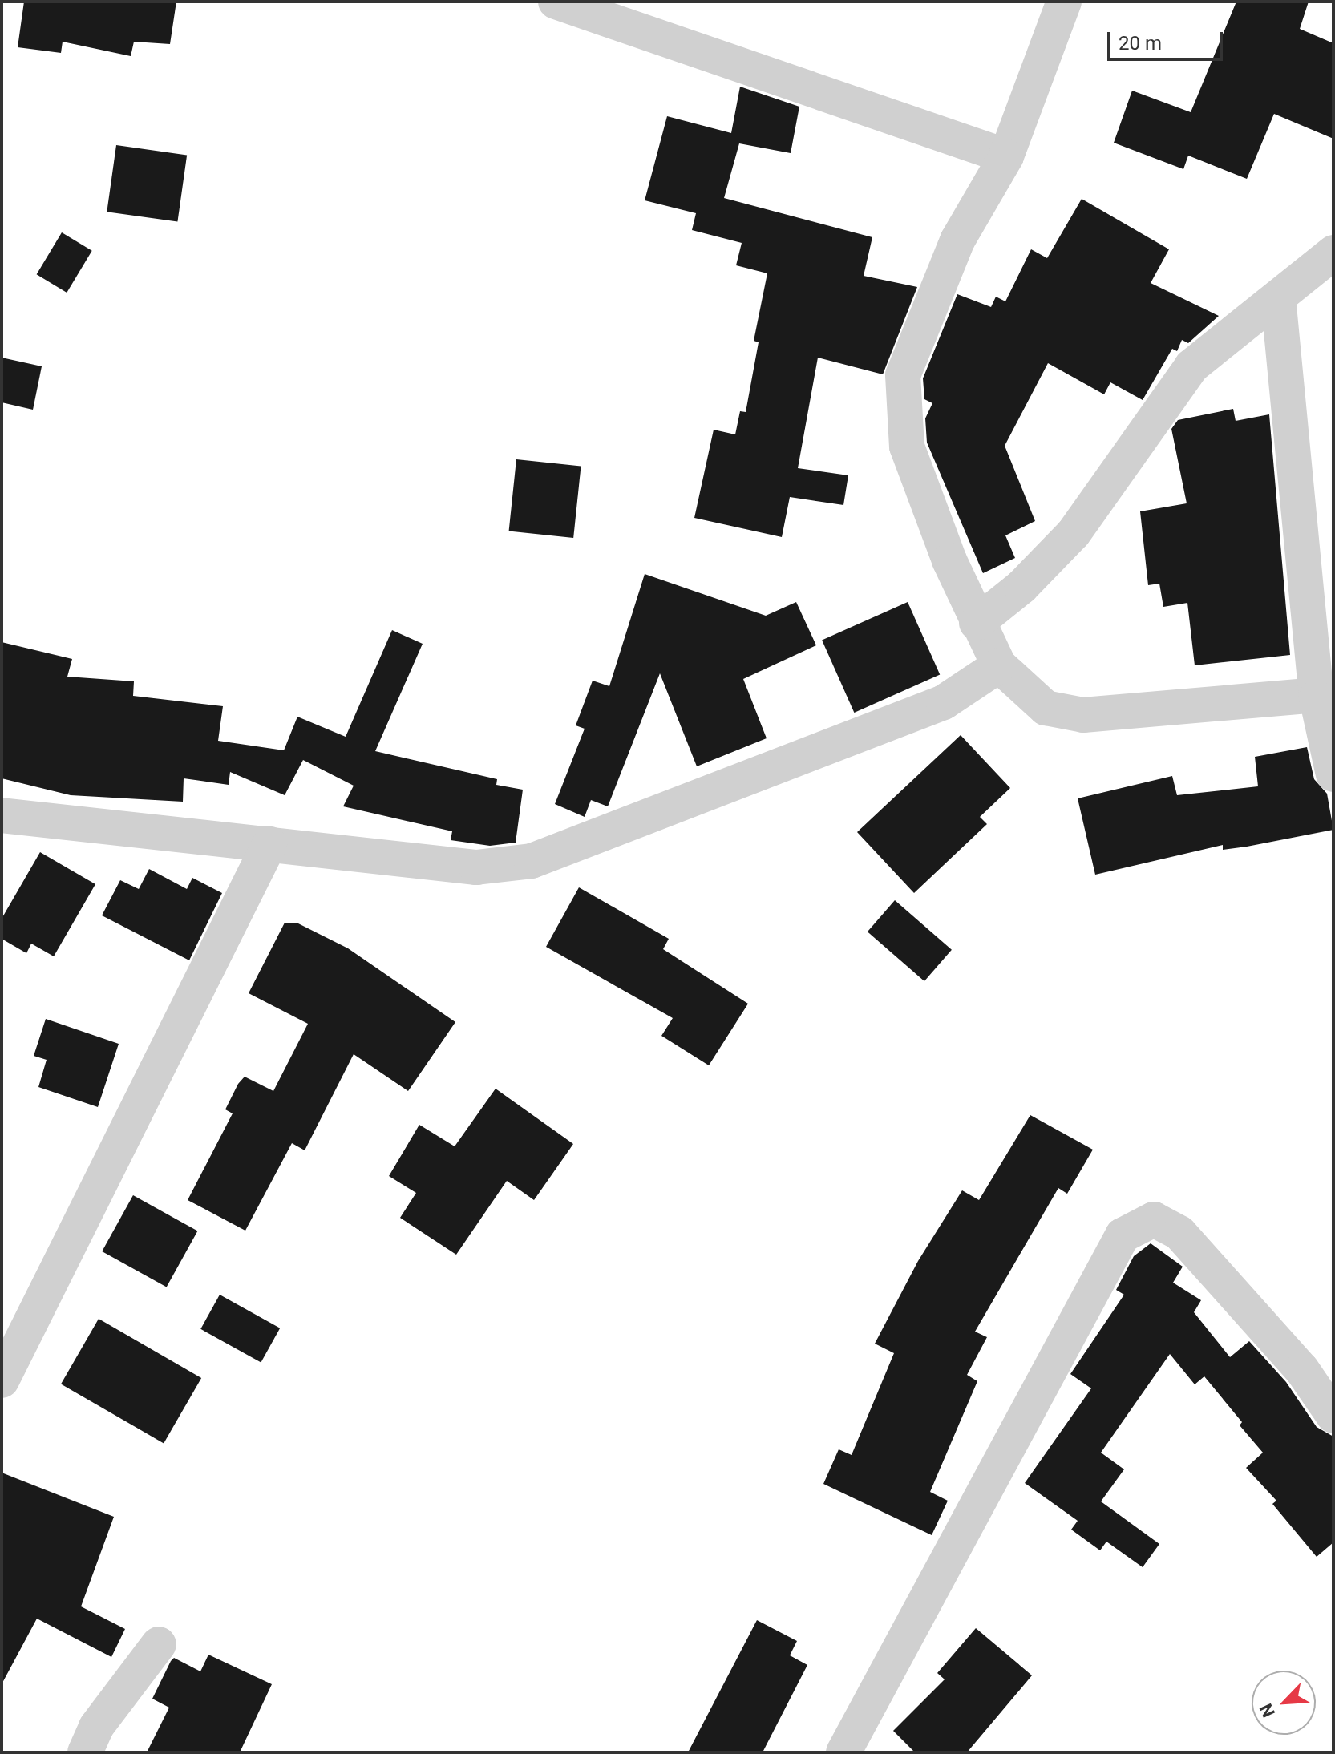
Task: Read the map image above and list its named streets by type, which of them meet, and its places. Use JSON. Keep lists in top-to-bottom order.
{
  "scale_bar": "20 m",
  "north": "bottom left"
}
